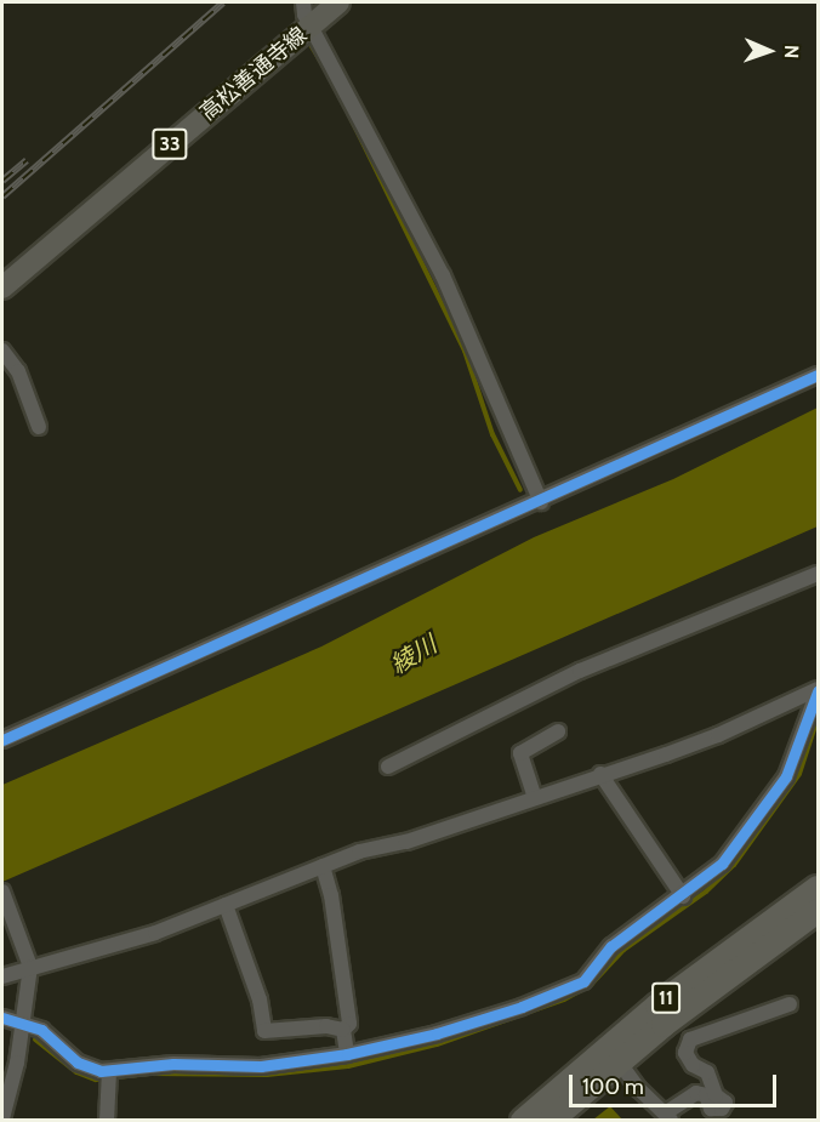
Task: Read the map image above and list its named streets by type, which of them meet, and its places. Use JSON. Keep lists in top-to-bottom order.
{
  "streets": {
    "highway": ["11"],
    "main road": ["高松善通寺線", "33"]
  },
  "water": ["綾川"],
  "scale_bar": "100 m",
  "north": "right"
}
